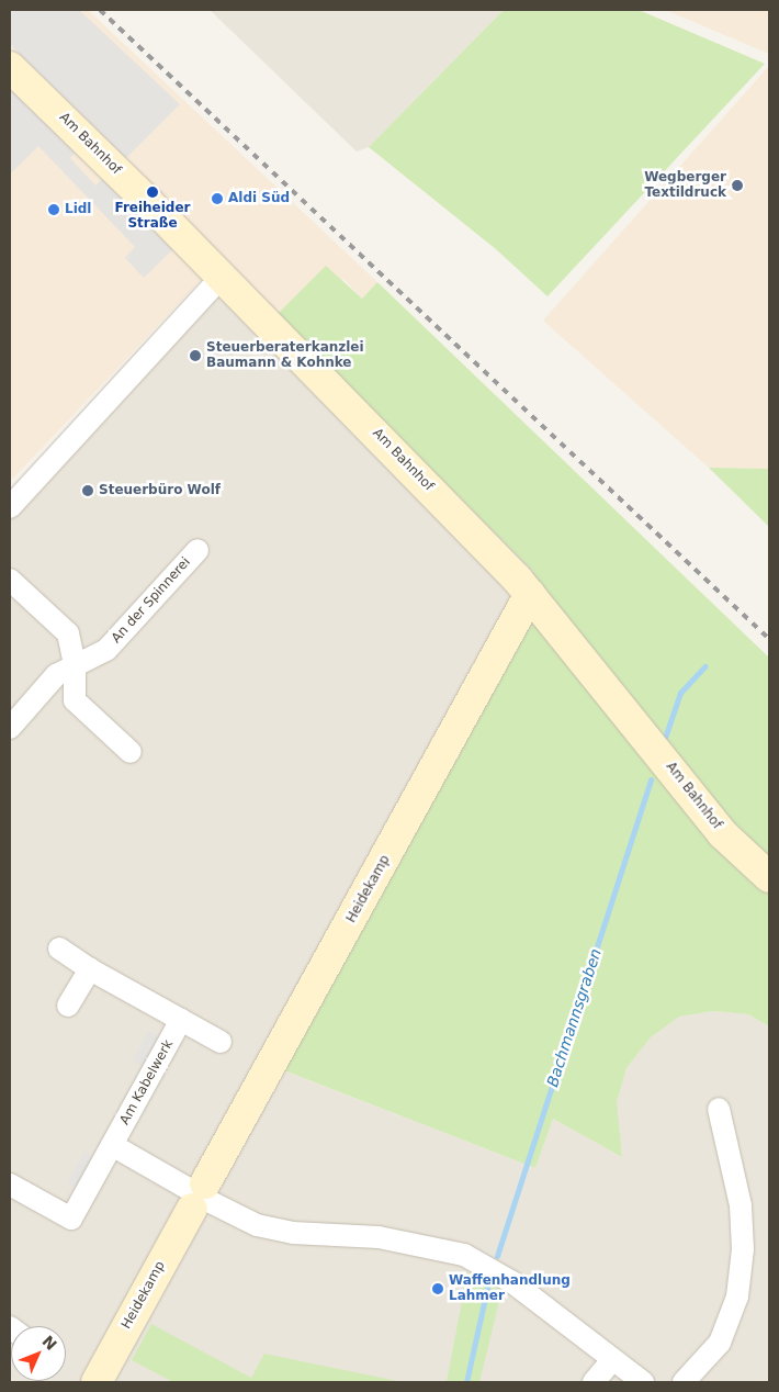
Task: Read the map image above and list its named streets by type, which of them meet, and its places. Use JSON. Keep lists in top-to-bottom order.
{
  "streets": {
    "street": [
      "Am Bahnhof",
      "An der Spinnerei",
      "Heidekamp",
      "Am Kabelwerk"
    ]
  },
  "crossings": [
    ["Am Bahnhof", "Heidekamp"]
  ],
  "water": ["Bachmannsgraben"],
  "places": [
    "Wegberger Textildruck",
    "Freiheider Straße",
    "Aldi Süd",
    "Lidl",
    "Steuerberaterkanzlei Baumann & Kohnke",
    "Steuerbüro Wolf",
    "Waffenhandlung Lahmer"
  ],
  "north": "top right"
}
